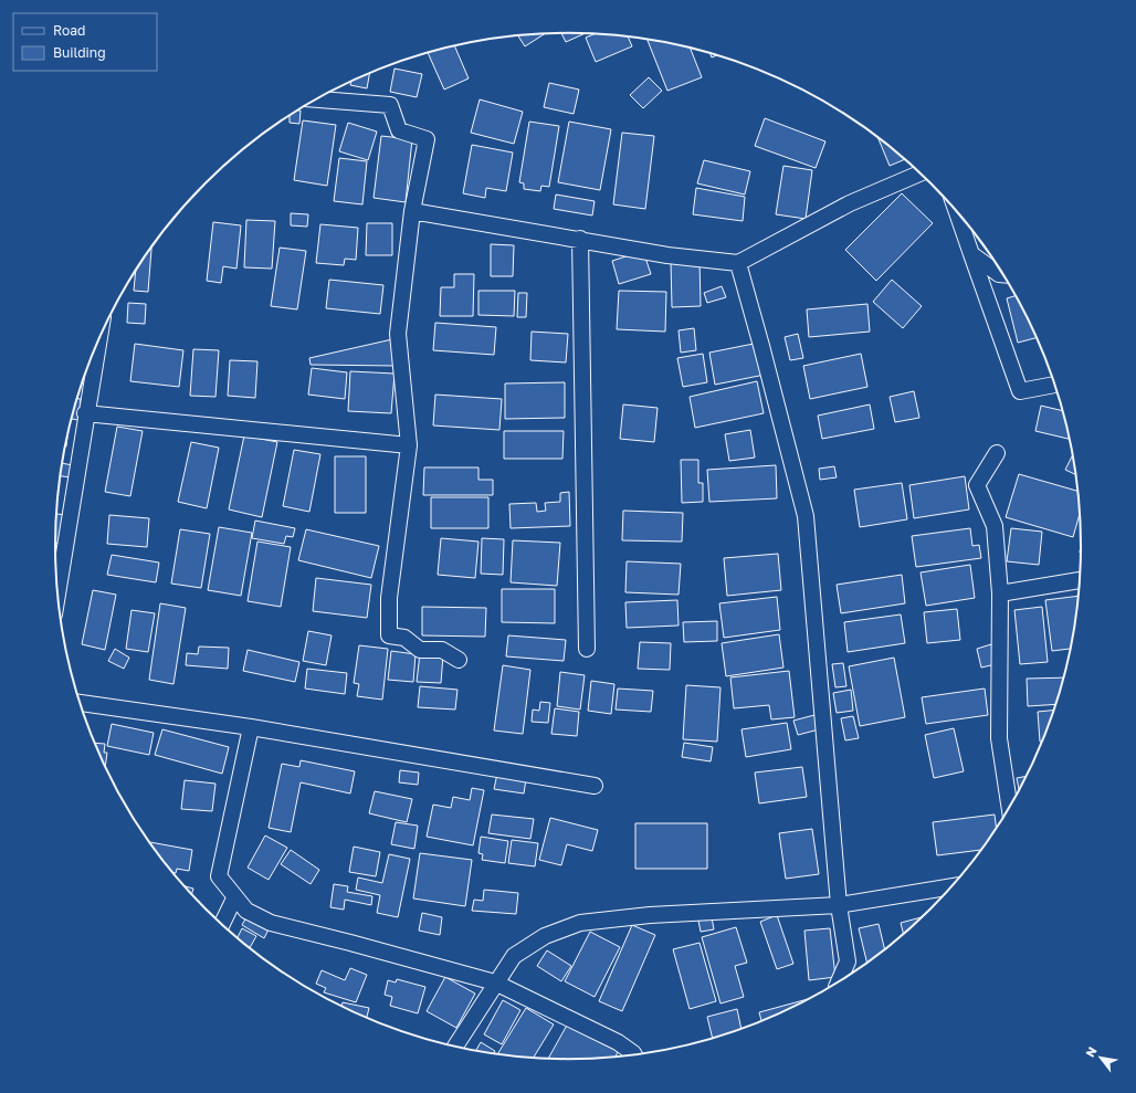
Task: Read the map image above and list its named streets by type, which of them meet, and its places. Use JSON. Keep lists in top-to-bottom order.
{
  "legend": ["Road", "Building"],
  "north": "top left"
}
